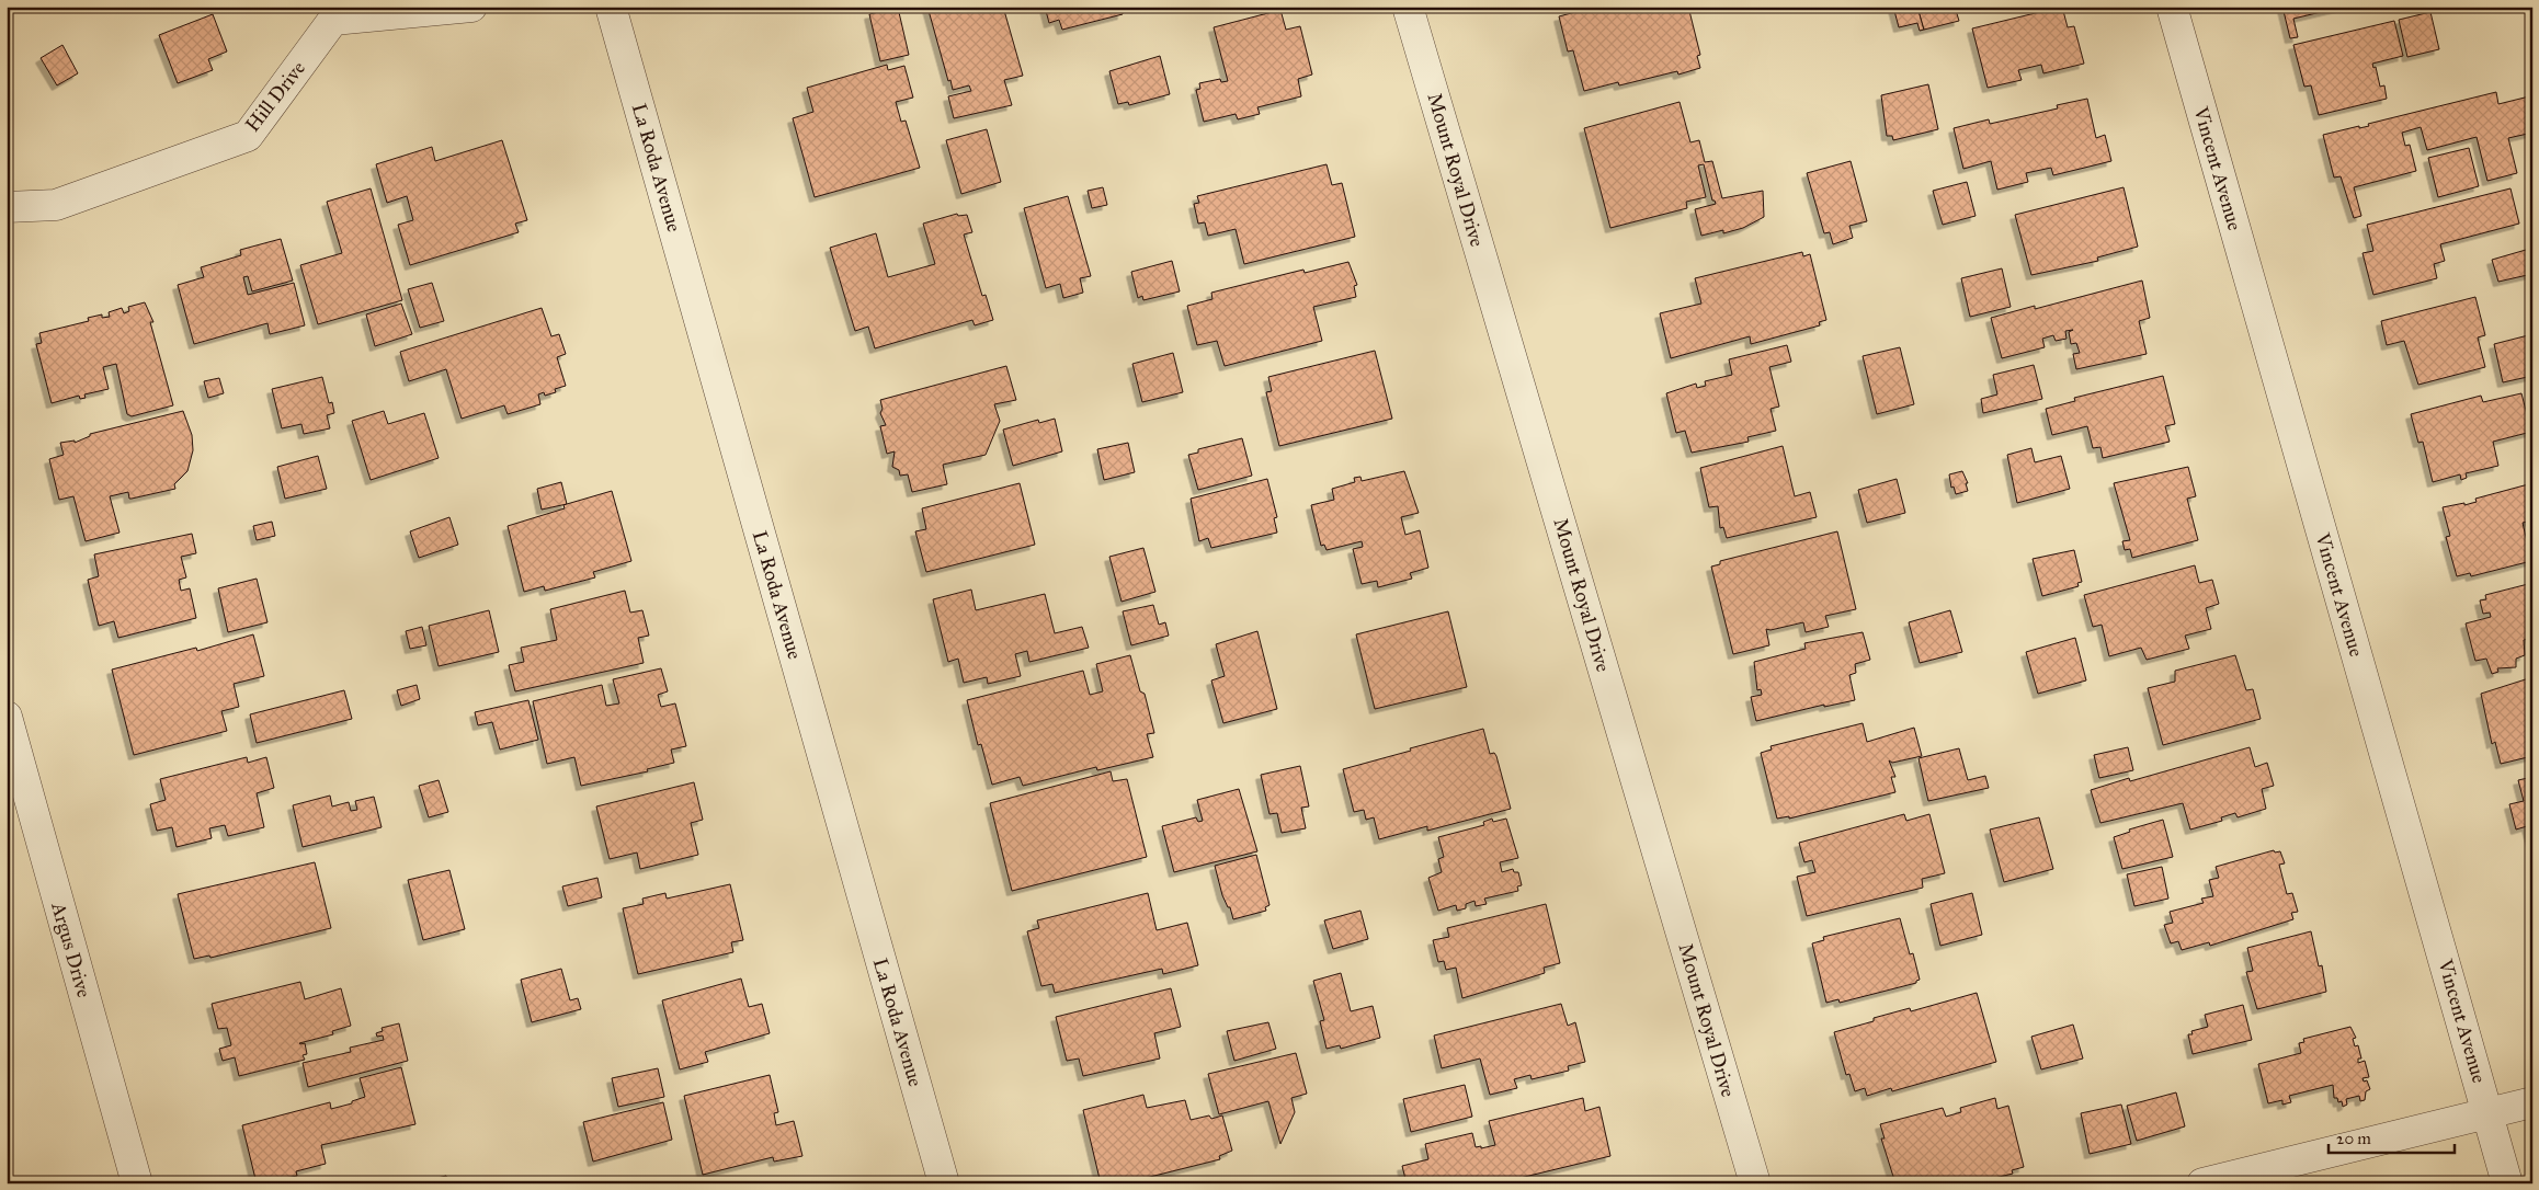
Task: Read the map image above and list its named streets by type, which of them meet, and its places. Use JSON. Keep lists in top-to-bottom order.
{
  "streets": {
    "street": [
      "Hill Drive",
      "La Roda Avenue",
      "Vincent Avenue",
      "Mount Royal Drive",
      "Argus Drive"
    ]
  },
  "scale_bar": "20 m"
}
